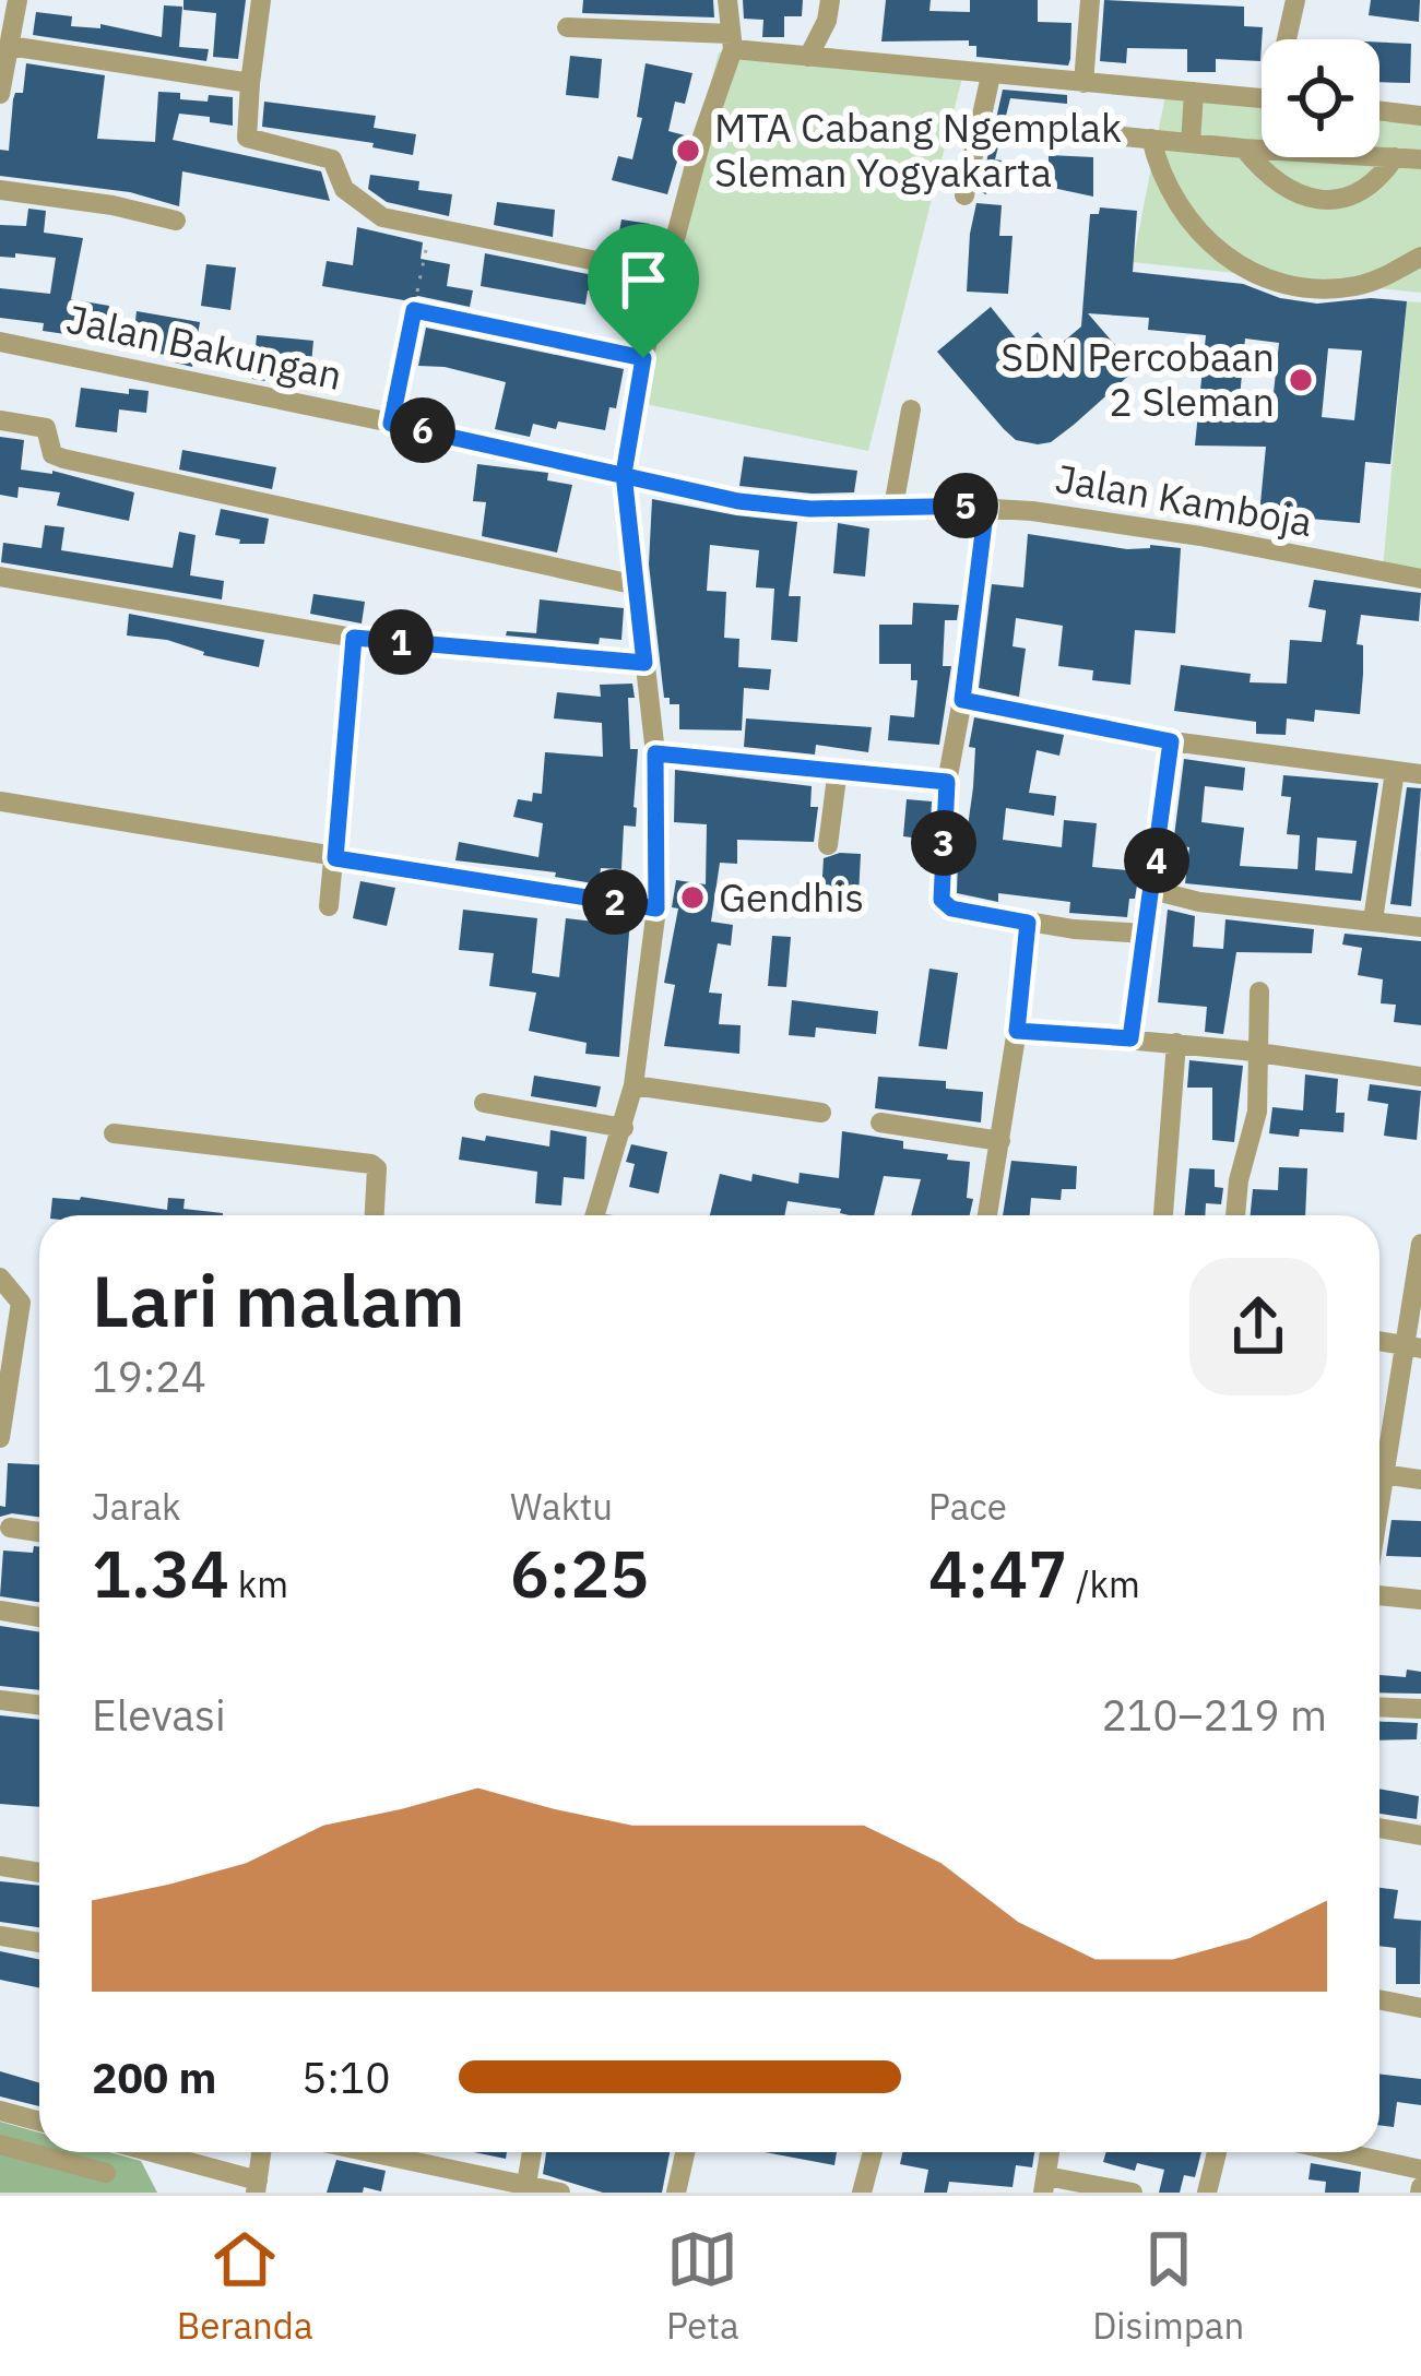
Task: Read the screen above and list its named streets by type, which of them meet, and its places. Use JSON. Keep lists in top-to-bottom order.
{
  "streets": {
    "street": ["Jalan Bakungan", "Jalan Kamboja"]
  },
  "crossings": [
    ["Jalan Bakungan", "Jalan Kamboja"]
  ],
  "places": ["MTA Cabang Ngemplak Sleman Yogyakarta", "SDN Percobaan 2 Sleman", "Gendhis"],
  "page": {
    "pins": [
      "6",
      "5",
      "1",
      "3",
      "4",
      "2"
    ],
    "heading": ["Lari malam", "19:24"],
    "stats": [
      ["Jarak", "1.34 km"],
      ["Waktu", "6:25"],
      ["Pace", "4:47 /km"]
    ],
    "chart": ["Elevasi", "210–219 m"],
    "list": [
      {
        "name": "200 m",
        "note": "5:10"
      }
    ],
    "tabs": ["Beranda", "Peta", "Disimpan"]
  }
}
